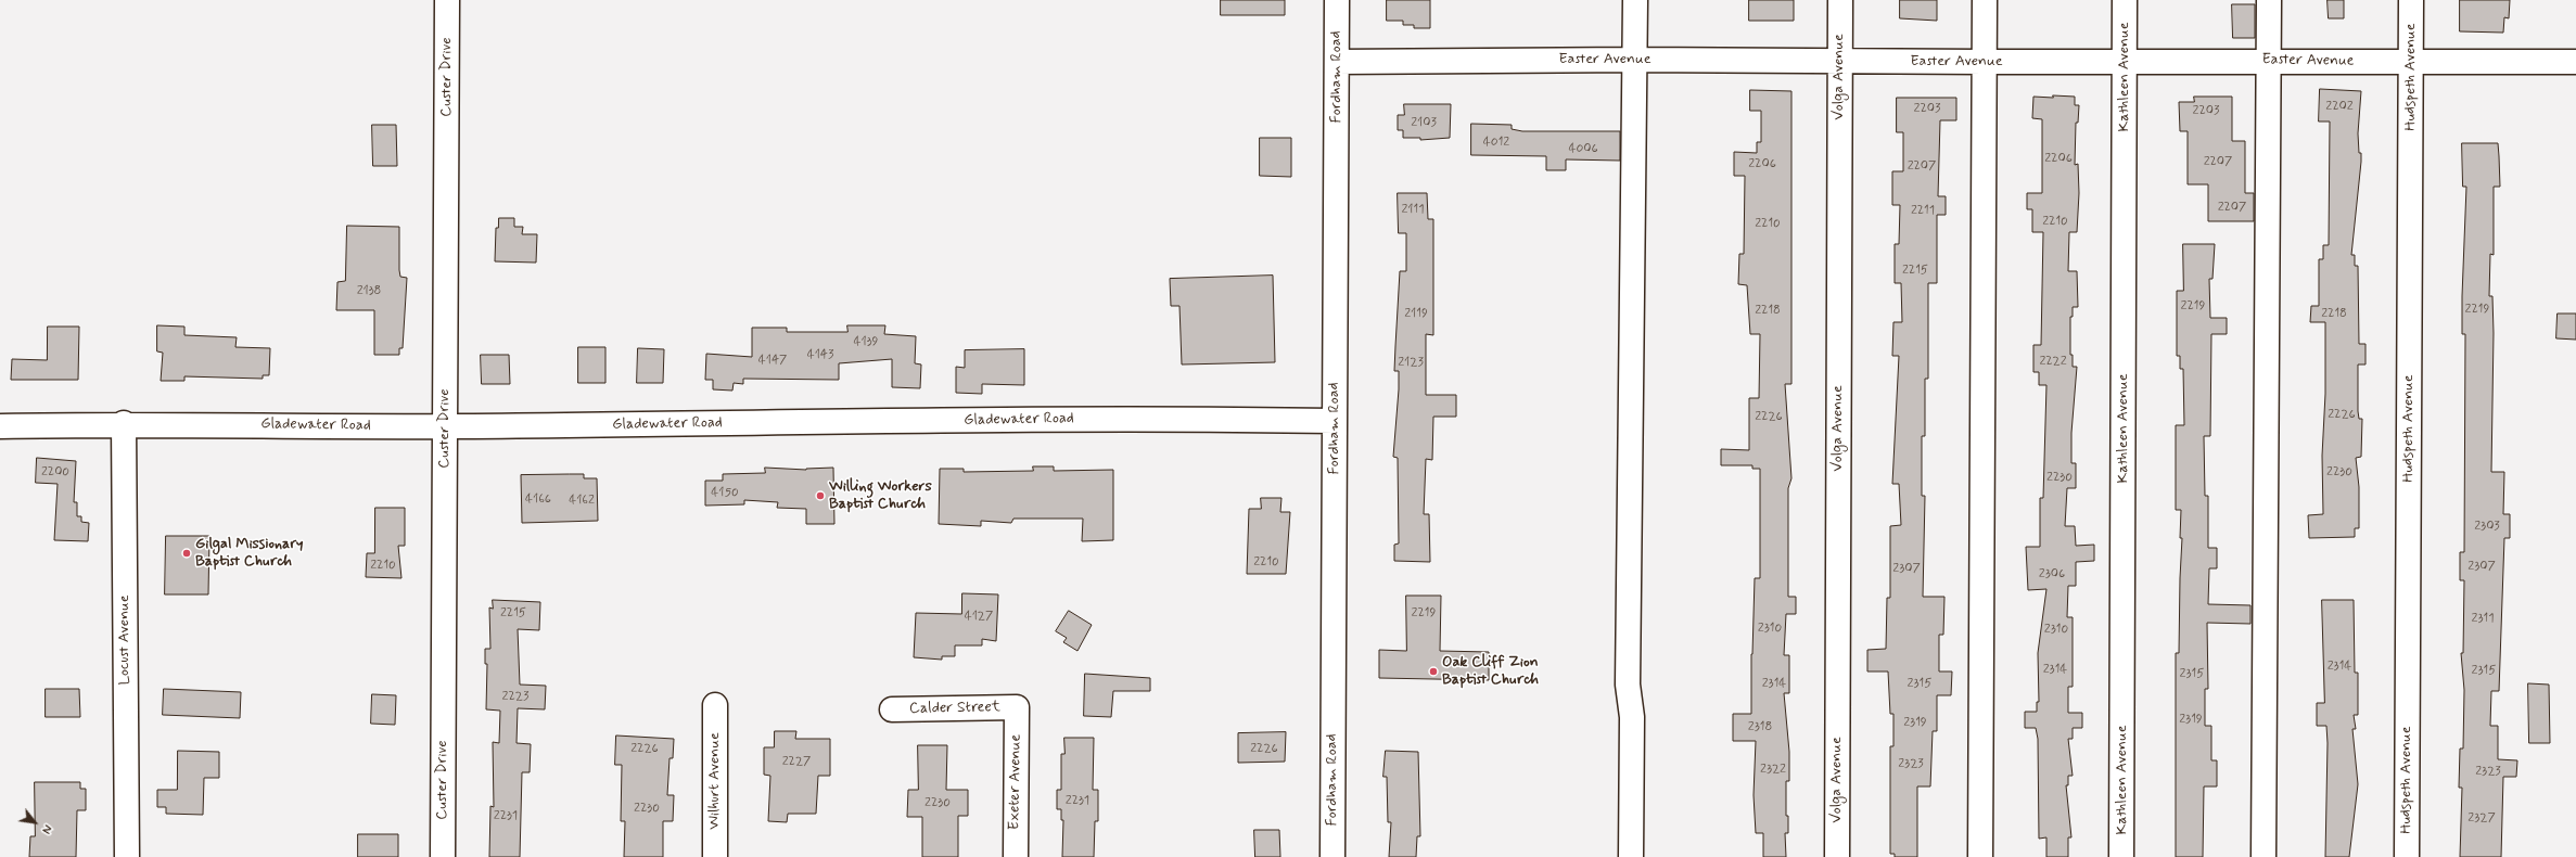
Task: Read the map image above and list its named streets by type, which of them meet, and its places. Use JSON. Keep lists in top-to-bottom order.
{
  "streets": {
    "street": [
      "Easter Avenue",
      "Custer Drive",
      "Fordham Road",
      "Volga Avenue",
      "Kathleen Avenue",
      "Hudspeth Avenue",
      "Gladewater Road",
      "Locust Avenue",
      "Calder Street",
      "Wilhurt Avenue",
      "Exeter Avenue"
    ]
  },
  "crossings": [
    ["Easter Avenue", "Fordham Road"],
    ["Easter Avenue", "Volga Avenue"],
    ["Easter Avenue", "Kathleen Avenue"],
    ["Easter Avenue", "Hudspeth Avenue"],
    ["Custer Drive", "Gladewater Road"],
    ["Fordham Road", "Gladewater Road"],
    ["Gladewater Road", "Locust Avenue"],
    ["Calder Street", "Exeter Avenue"]
  ],
  "places": ["Willing Workers Baptist Church", "Gilgal Missionary Baptist Church", "Oak Cliff Zion Baptist Church"],
  "house_numbers": [
    "2202",
    "2203",
    "2203",
    "2103",
    "4012",
    "4006",
    "2206",
    "2207",
    "2206",
    "2207",
    "2207",
    "2111",
    "2211",
    "2210",
    "2210",
    "2215",
    "2138",
    "2219",
    "2219",
    "2218",
    "2119",
    "2218",
    "4139",
    "4143",
    "4147",
    "2222",
    "2123",
    "2226",
    "2226",
    "2200",
    "2230",
    "2230",
    "4150",
    "4166",
    "4162",
    "2303",
    "2210",
    "2210",
    "2307",
    "2307",
    "2306",
    "2215",
    "2219",
    "4127",
    "2311",
    "2310",
    "2310",
    "2314",
    "2314",
    "2315",
    "2315",
    "2314",
    "2315",
    "2223",
    "2319",
    "2319",
    "2318",
    "2226",
    "2226",
    "2227",
    "2323",
    "2322",
    "2323",
    "2231",
    "2230",
    "2230",
    "2231",
    "2327"
  ],
  "north": "bottom right"
}
